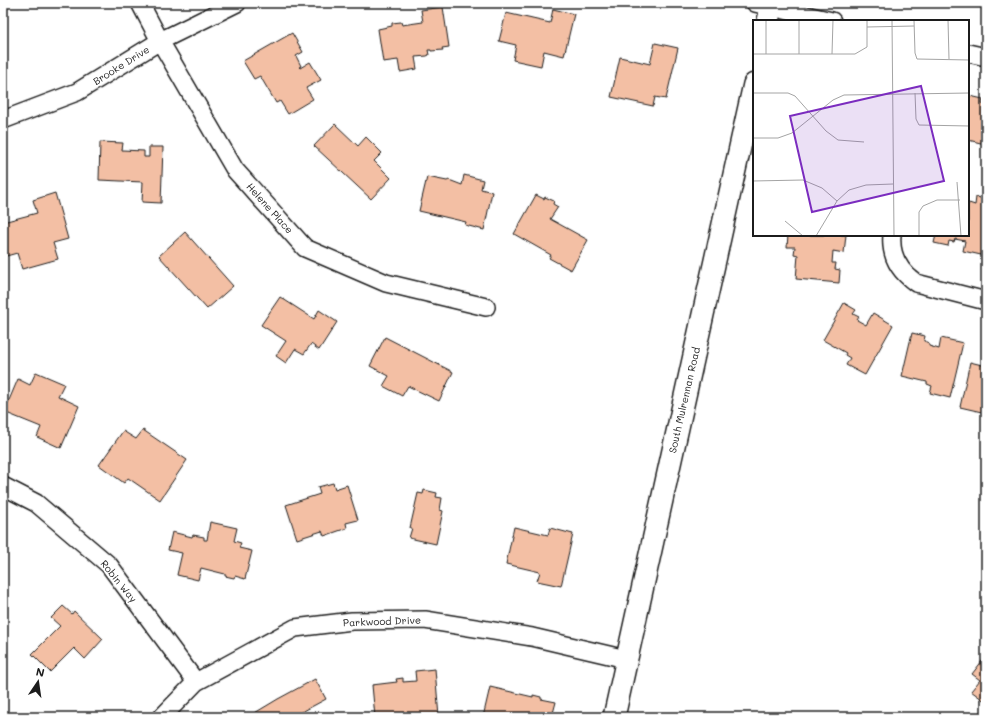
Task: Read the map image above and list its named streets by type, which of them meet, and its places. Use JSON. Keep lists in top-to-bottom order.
{
  "streets": {
    "street": [
      "Brooke Drive",
      "Helene Place",
      "South Mulrennan Road",
      "Robin Way",
      "Parkwood Drive"
    ]
  },
  "crossings": [
    ["Brooke Drive", "Helene Place"],
    ["South Mulrennan Road", "Parkwood Drive"],
    ["Robin Way", "Parkwood Drive"]
  ],
  "north": "top"
}
